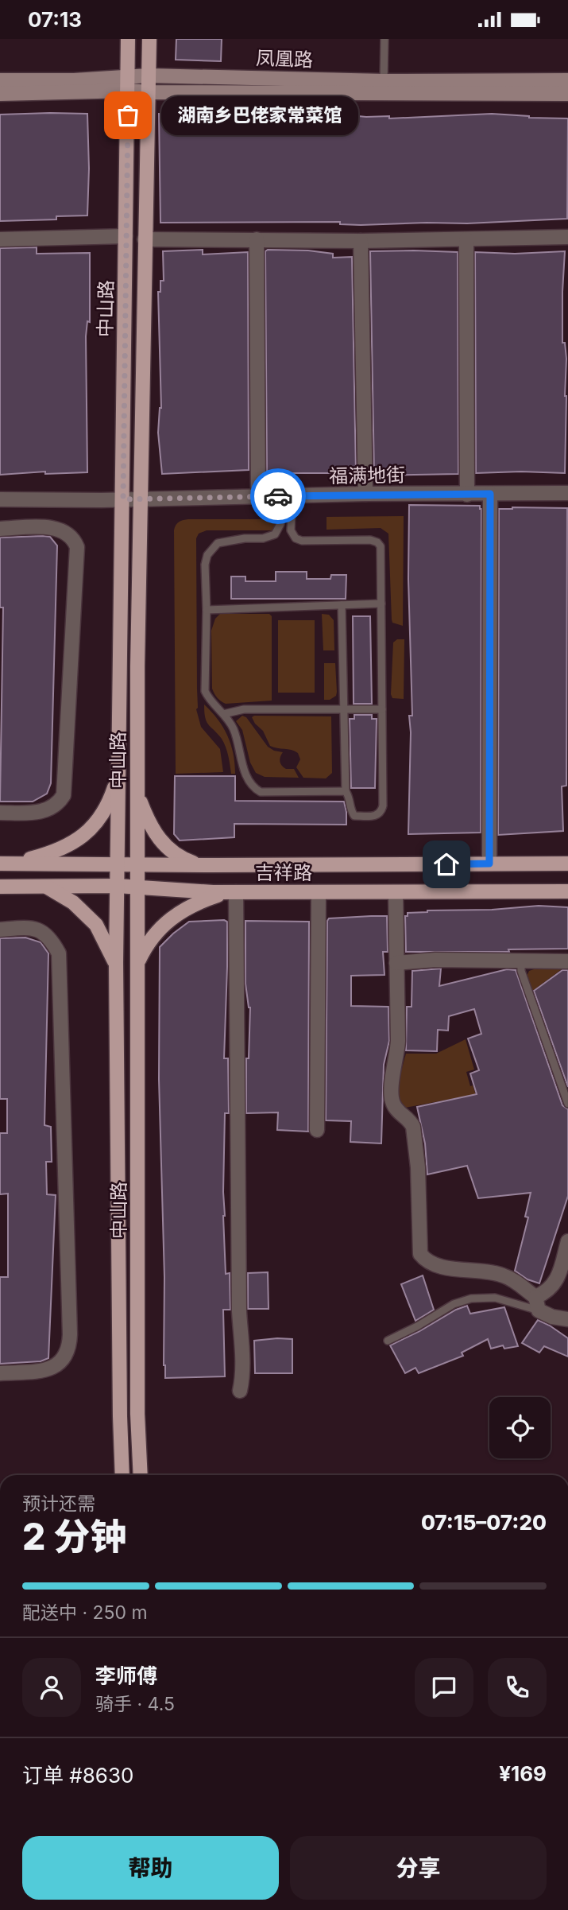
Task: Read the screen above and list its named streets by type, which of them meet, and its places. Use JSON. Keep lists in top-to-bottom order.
{
  "streets": {
    "main road": ["凤凰路", "中山路", "吉祥路"],
    "street": ["福满地街"]
  },
  "crossings": [
    ["凤凰路", "中山路"],
    ["中山路", "福满地街"],
    ["中山路", "吉祥路"]
  ],
  "places": ["湖南乡巴佬家常菜馆"],
  "page": {
    "status": "07:13",
    "bubble": "湖南乡巴佬家常菜馆",
    "heading": ["2 分钟", "预计还需", "07:15–07:20"],
    "panel": [
      "李师傅",
      "骑手 · 4.5",
      "订单 #8630",
      "¥169"
    ],
    "bar": "配送中 · 250 m",
    "buttons": ["帮助", "分享"]
  }
}
